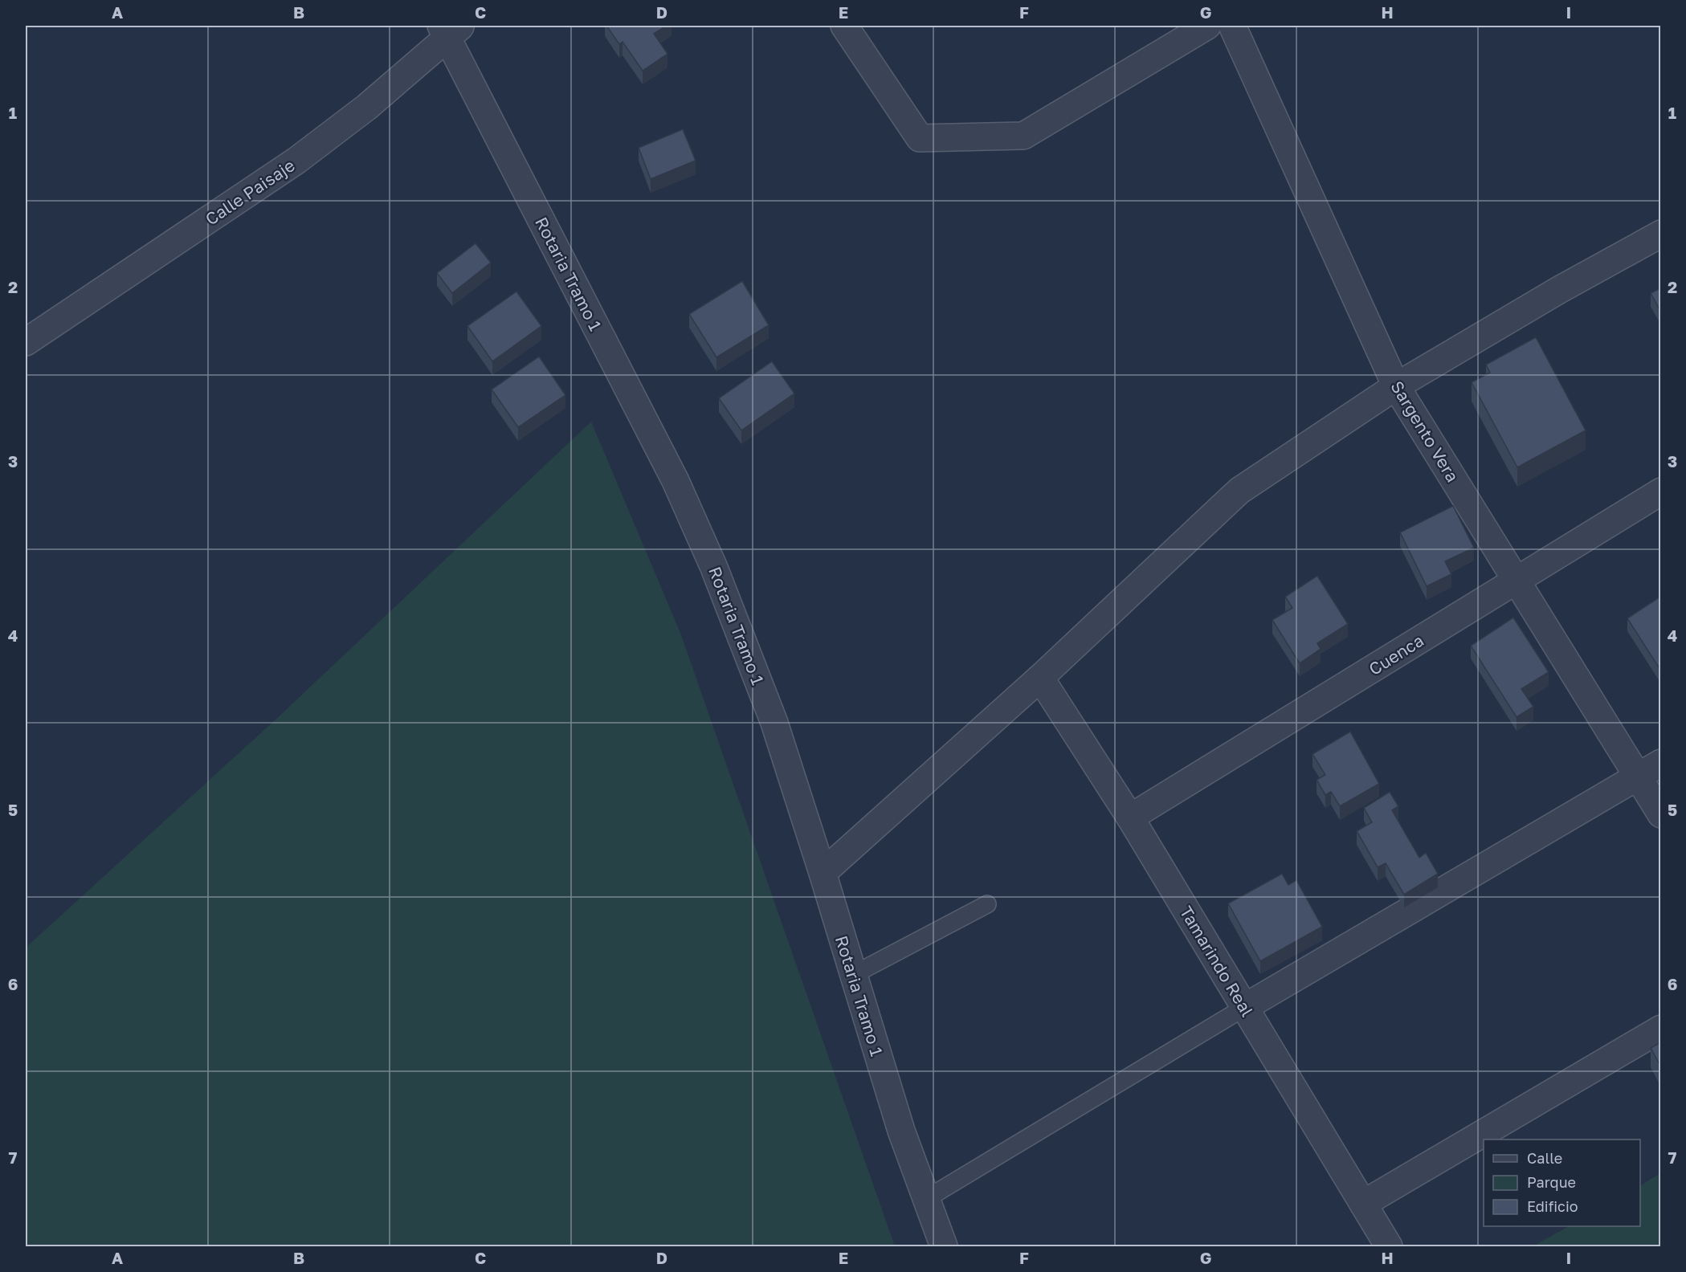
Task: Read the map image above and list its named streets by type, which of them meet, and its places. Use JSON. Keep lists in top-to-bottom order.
{
  "streets": {
    "street": [
      "Calle Paisaje",
      "Rotaria Tramo 1",
      "Sargento Vera",
      "Cuenca",
      "Tamarindo Real"
    ]
  },
  "crossings": [
    ["Calle Paisaje", "Rotaria Tramo 1"],
    ["Sargento Vera", "Cuenca"],
    ["Cuenca", "Tamarindo Real"]
  ],
  "legend": ["Calle", "Parque", "Edificio"],
  "grid": {
    "columns": [
      "A",
      "B",
      "C",
      "D",
      "E",
      "F",
      "G",
      "H",
      "I"
    ],
    "rows": [
      "1",
      "2",
      "3",
      "4",
      "5",
      "6",
      "7"
    ]
  }
}
